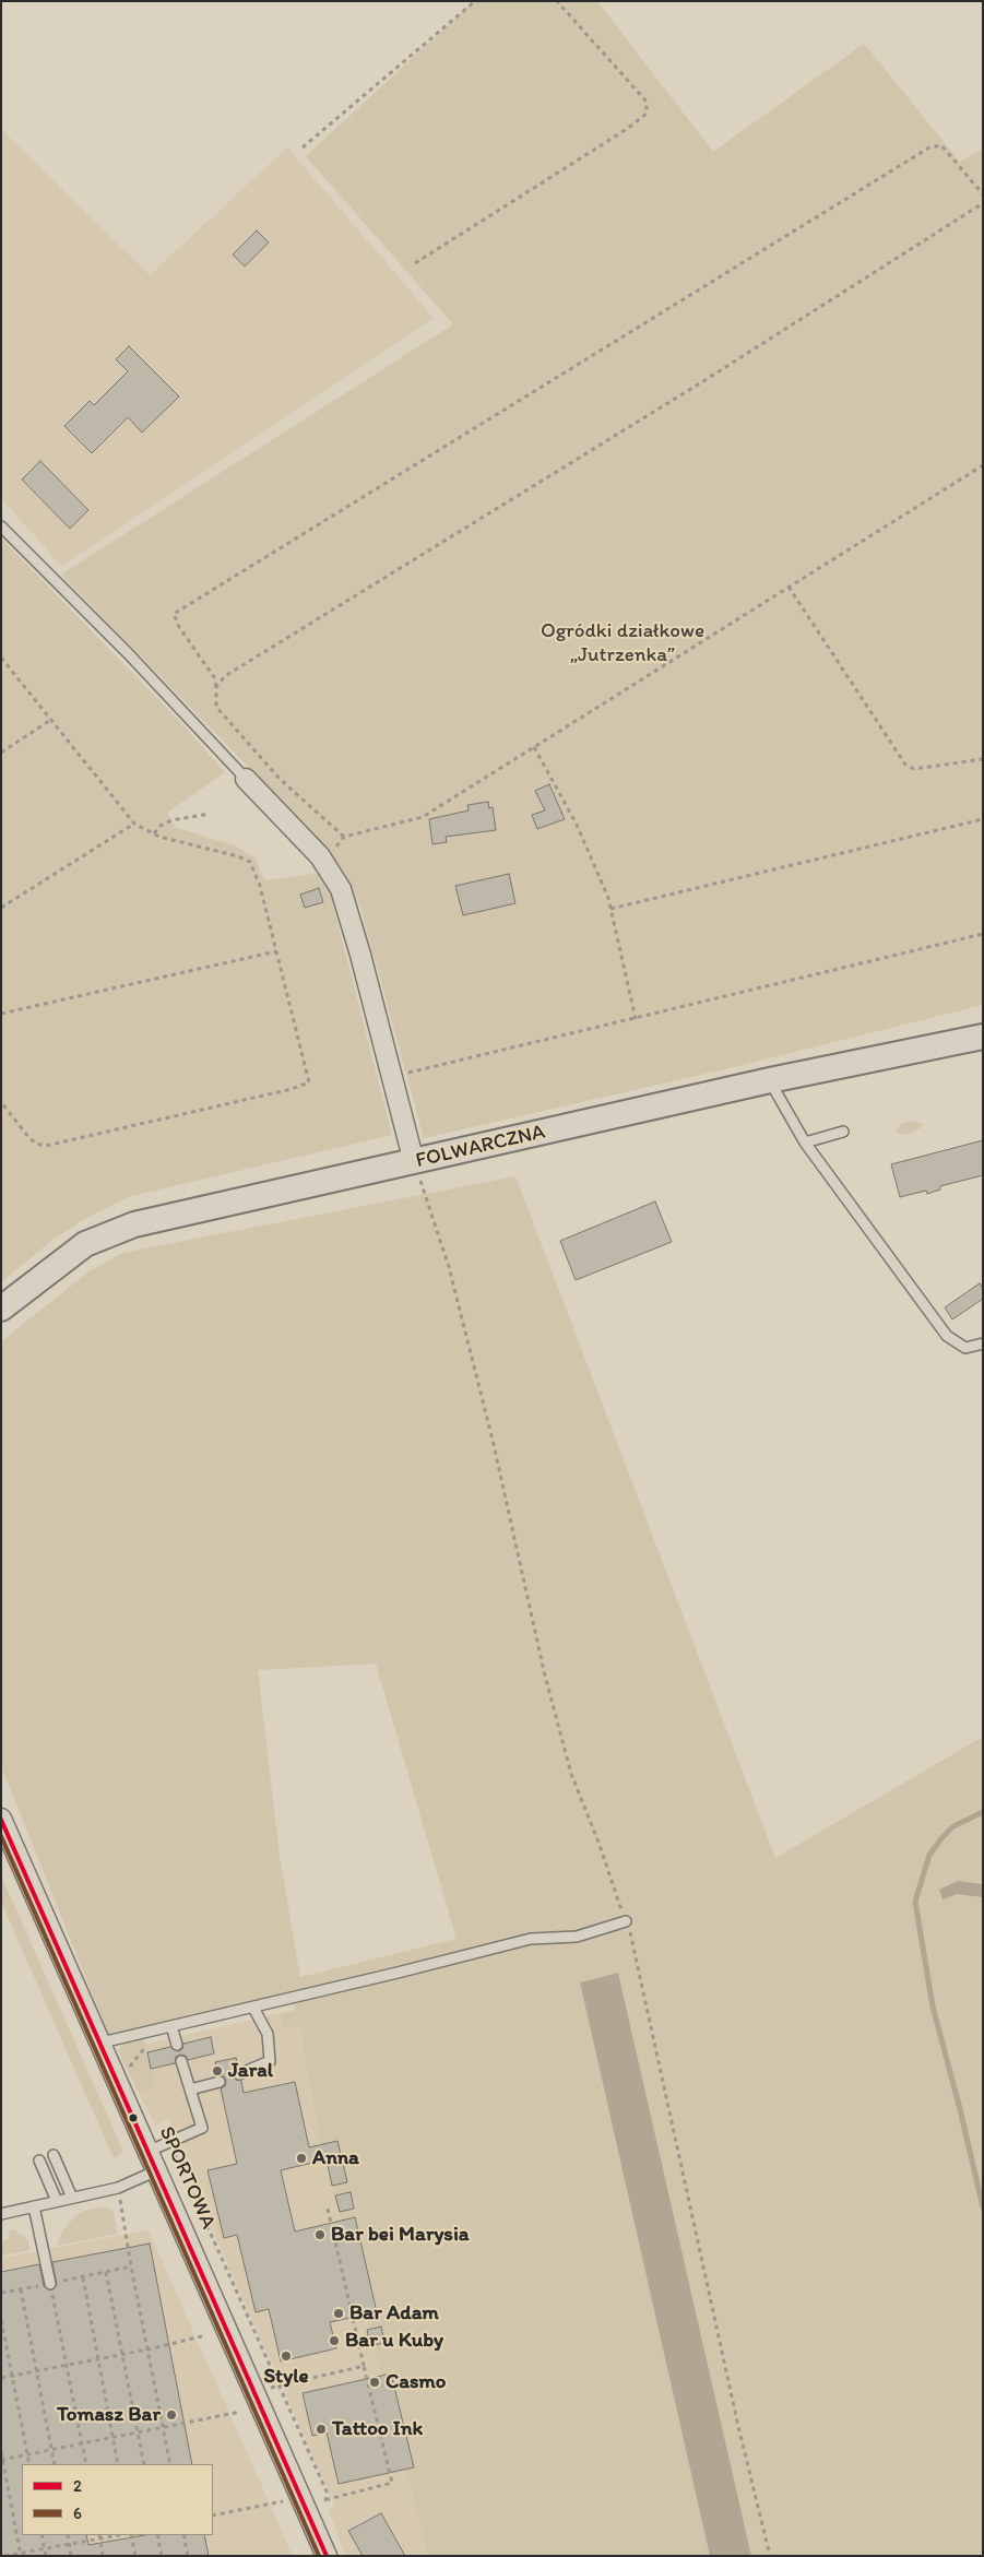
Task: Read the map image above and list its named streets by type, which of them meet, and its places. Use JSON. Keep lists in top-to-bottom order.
{
  "streets": {
    "street": ["FOLWARCZNA", "SPORTOWA"]
  },
  "parks": ["Ogródki działkowe „Jutrzenka”"],
  "places": [
    "Jaral",
    "Anna",
    "Bar bei Marysia",
    "Bar Adam",
    "Bar u Kuby",
    "Style",
    "Casmo",
    "Tomasz Bar",
    "Tattoo Ink"
  ],
  "lines": ["transit line 2", "transit line 6"],
  "legend": ["2", "6"]
}
